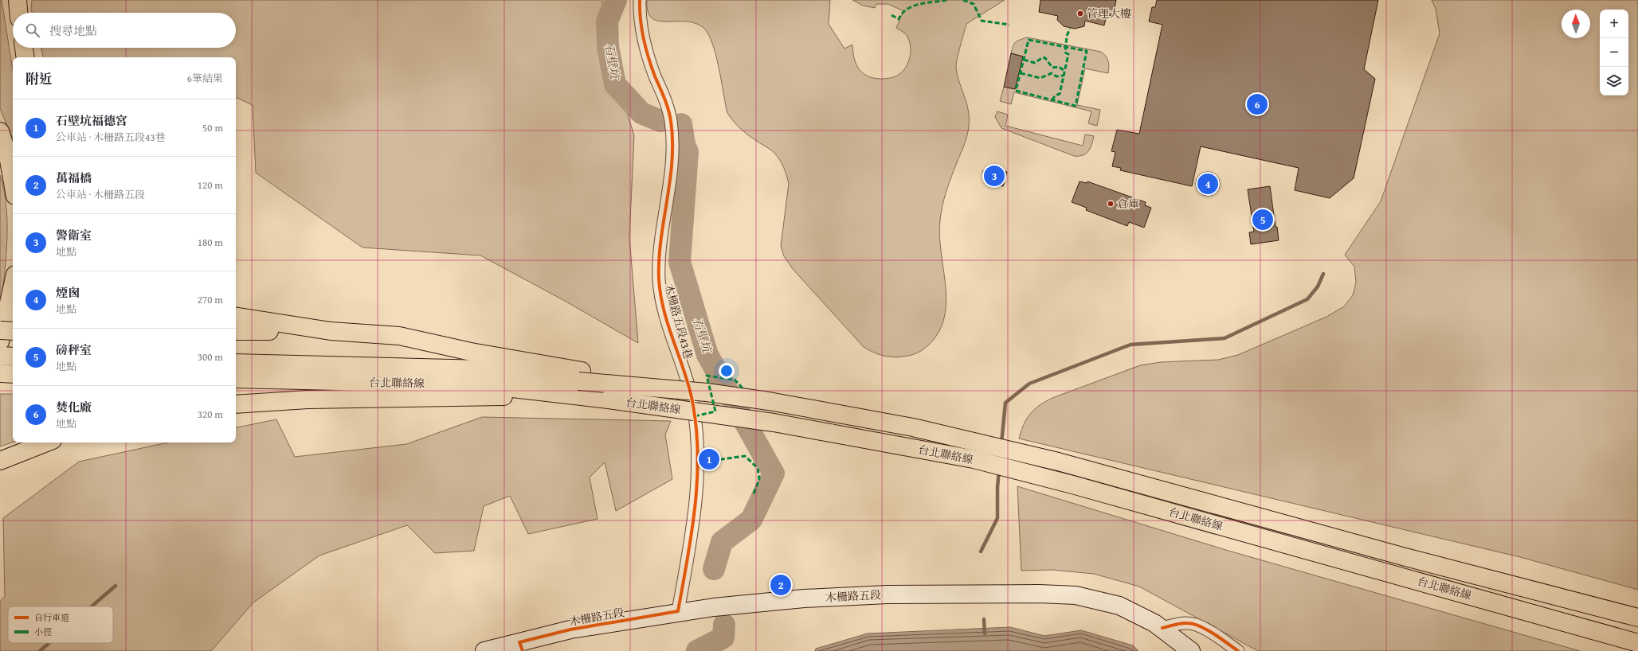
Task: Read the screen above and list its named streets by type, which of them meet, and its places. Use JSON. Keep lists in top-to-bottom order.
{
  "streets": {
    "highway": ["台北聯絡線"],
    "main road": ["木柵路五段"],
    "street": ["木柵路五段43巷"]
  },
  "crossings": [
    ["木柵路五段43巷", "木柵路五段"]
  ],
  "water": ["石壁坑"],
  "places": ["管理大樓", "倉庫"],
  "legend": ["自行車道", "小徑"],
  "north": "top",
  "page": {
    "map_buttons": ["+", "−"],
    "search": "搜尋地點",
    "heading": ["附近", "6筆結果"],
    "pins": [
      "6",
      "3",
      "4",
      "5",
      "1",
      "2"
    ],
    "list": [
      {
        "mark": "1",
        "name": "石壁坑福德宮",
        "note": "公車站 · 木柵路五段43巷",
        "value": "50 m"
      },
      {
        "mark": "2",
        "name": "萬福橋",
        "note": "公車站 · 木柵路五段",
        "value": "120 m"
      },
      {
        "mark": "3",
        "name": "警衛室",
        "note": "地點",
        "value": "180 m"
      },
      {
        "mark": "4",
        "name": "煙囪",
        "note": "地點",
        "value": "270 m"
      },
      {
        "mark": "5",
        "name": "磅秤室",
        "note": "地點",
        "value": "300 m"
      },
      {
        "mark": "6",
        "name": "焚化廠",
        "note": "地點",
        "value": "320 m"
      }
    ]
  }
}
